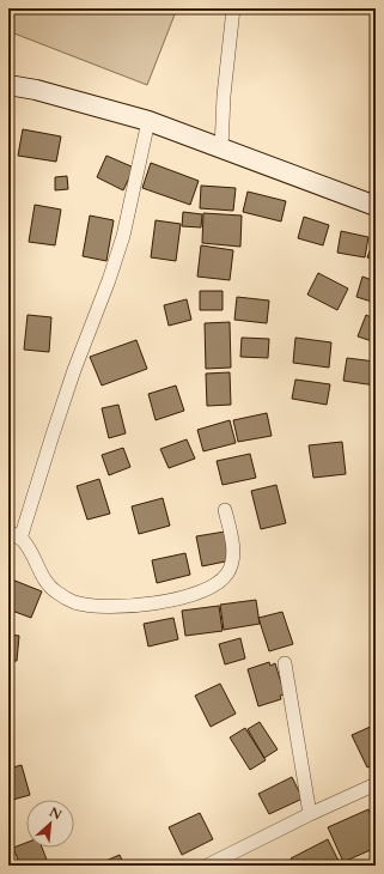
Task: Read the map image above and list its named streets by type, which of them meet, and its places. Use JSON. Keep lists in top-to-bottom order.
{
  "north": "top right"
}
